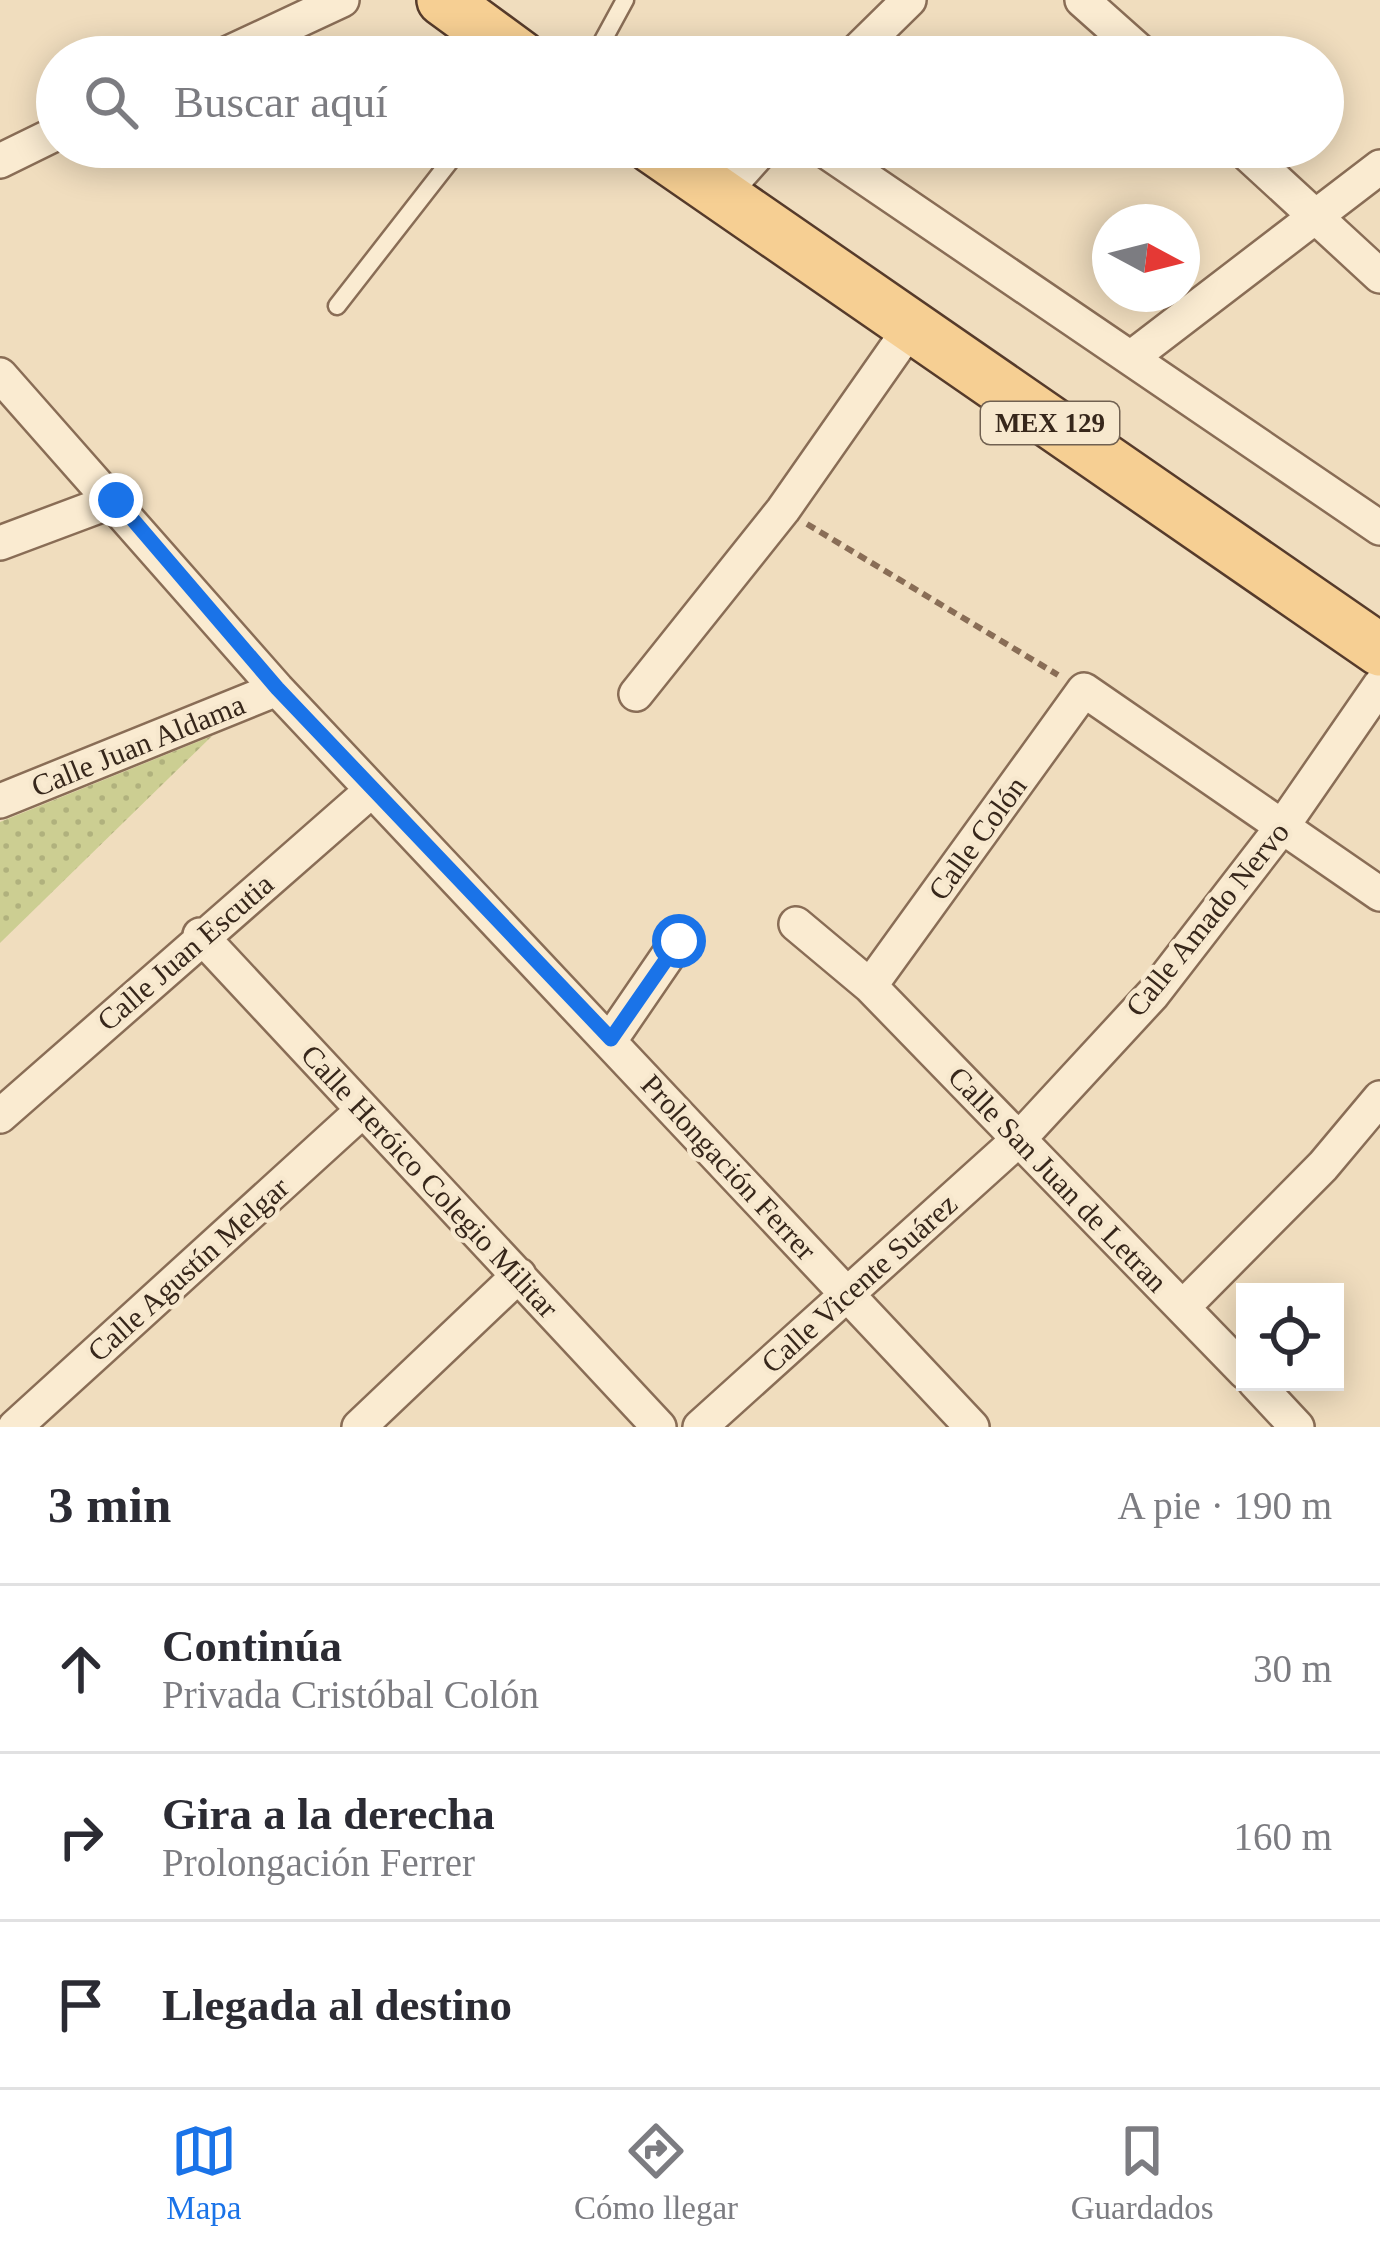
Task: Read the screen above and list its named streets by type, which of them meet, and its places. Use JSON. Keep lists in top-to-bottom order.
{
  "streets": {
    "main road": ["MEX 129"],
    "street": [
      "Calle Juan Aldama",
      "Calle Colón",
      "Calle Amado Nervo",
      "Calle Juan Escutia",
      "Prolongación Ferrer",
      "Calle San Juan de Letran",
      "Calle Heróico Colegio Militar",
      "Calle Agustín Melgar",
      "Calle Vicente Suárez"
    ]
  },
  "crossings": [
    ["Calle Juan Aldama", "Prolongación Ferrer"],
    ["Calle Colón", "Calle San Juan de Letran"],
    ["Calle Amado Nervo", "Calle San Juan de Letran"],
    ["Calle Amado Nervo", "Calle Vicente Suárez"],
    ["Calle Juan Escutia", "Prolongación Ferrer"],
    ["Calle Juan Escutia", "Calle Heróico Colegio Militar"],
    ["Prolongación Ferrer", "Calle Vicente Suárez"],
    ["Calle San Juan de Letran", "Calle Vicente Suárez"],
    ["Calle Heróico Colegio Militar", "Calle Agustín Melgar"]
  ],
  "north": "right",
  "page": {
    "search": "Buscar aquí",
    "heading": ["3 min", "A pie · 190 m"],
    "list": [
      ["Continúa", "Privada Cristóbal Colón", "30 m"],
      ["Gira a la derecha", "Prolongación Ferrer", "160 m"],
      "Llegada al destino"
    ],
    "nav": ["Mapa", "Cómo llegar", "Guardados"]
  }
}
